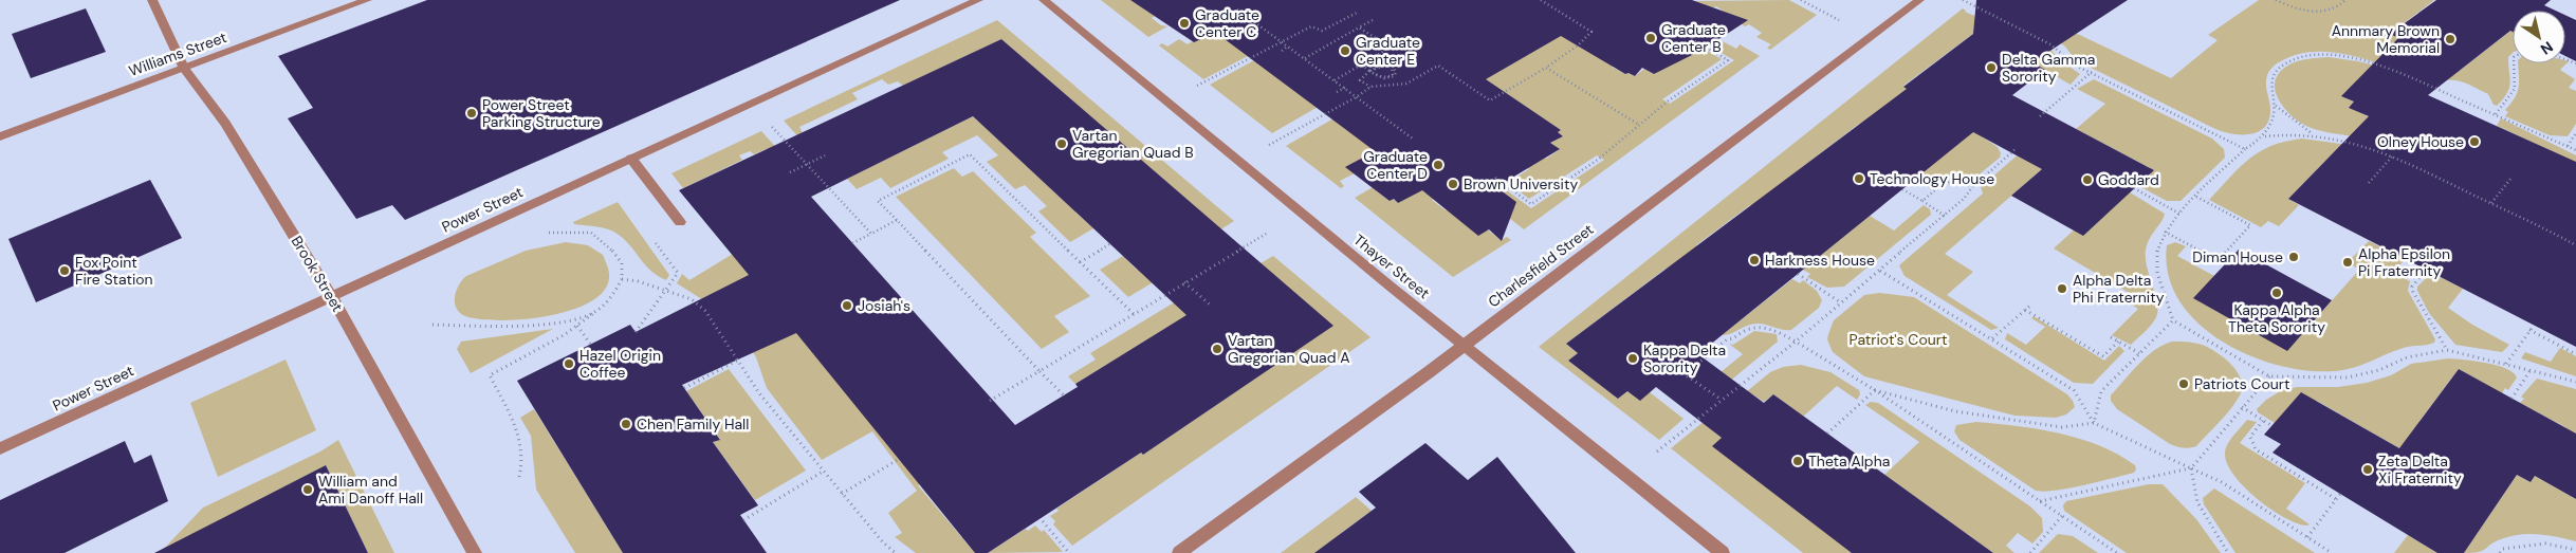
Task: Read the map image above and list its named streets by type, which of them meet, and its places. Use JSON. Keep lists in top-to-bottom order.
{
  "streets": {
    "street": [
      "Williams Street",
      "Power Street",
      "Charlesfield Street",
      "Thayer Street",
      "Brook Street"
    ]
  },
  "crossings": [
    ["Williams Street", "Brook Street"],
    ["Power Street", "Brook Street"],
    ["Charlesfield Street", "Thayer Street"]
  ],
  "parks": ["Patriot's Court"],
  "places": [
    "Graduate Center C",
    "Graduate Center B",
    "Annmary Brown Memorial",
    "Graduate Center E",
    "Delta Gamma Sorority",
    "Power Street Parking Structure",
    "Olney House",
    "Vartan Gregorian Quad B",
    "Graduate Center D",
    "Technology House",
    "Goddard",
    "Brown University",
    "Diman House",
    "Harkness House",
    "Alpha Epsilon Pi Fraternity",
    "Fox Point Fire Station",
    "Alpha Delta Phi Fraternity",
    "Kappa Alpha Theta Sorority",
    "Josiah's",
    "Vartan Gregorian Quad A",
    "Kappa Delta Sorority",
    "Hazel Origin Coffee",
    "Patriots Court",
    "Chen Family Hall",
    "Theta Alpha",
    "Zeta Delta Xi Fraternity",
    "William and Ami Danoff Hall"
  ],
  "north": "bottom right"
}
